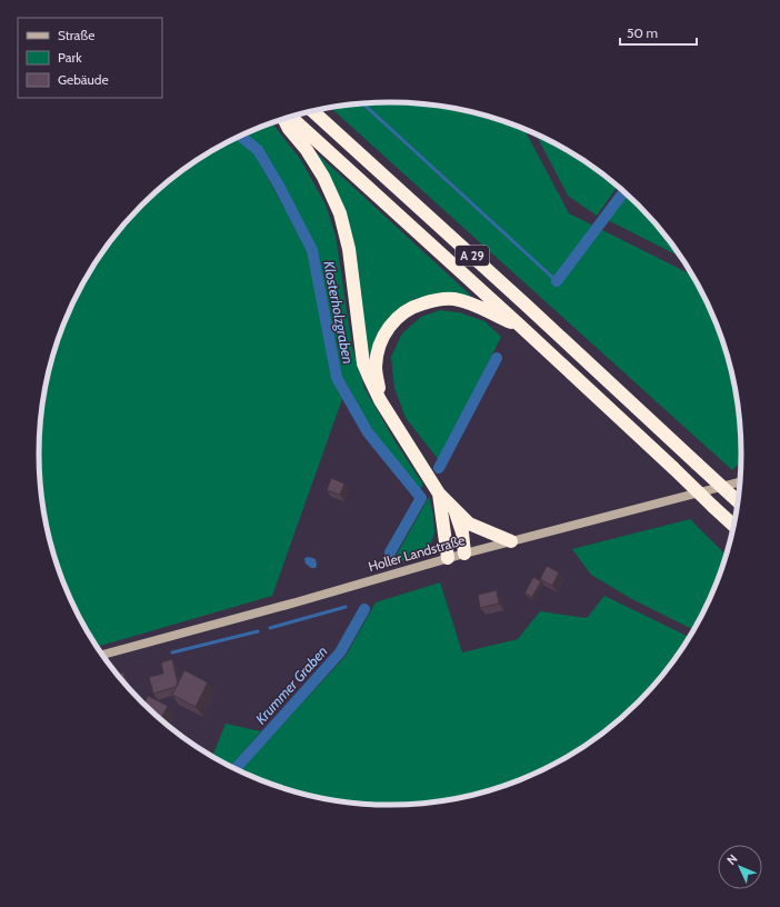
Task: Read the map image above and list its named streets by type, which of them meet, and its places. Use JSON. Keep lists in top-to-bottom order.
{
  "streets": {
    "highway": ["A 29"],
    "main road": ["Holler Landstraße"]
  },
  "water": ["Klosterholzgraben", "Krummer Graben"],
  "legend": ["Straße", "Park", "Gebäude"],
  "scale_bar": "50 m",
  "north": "top left"
}
